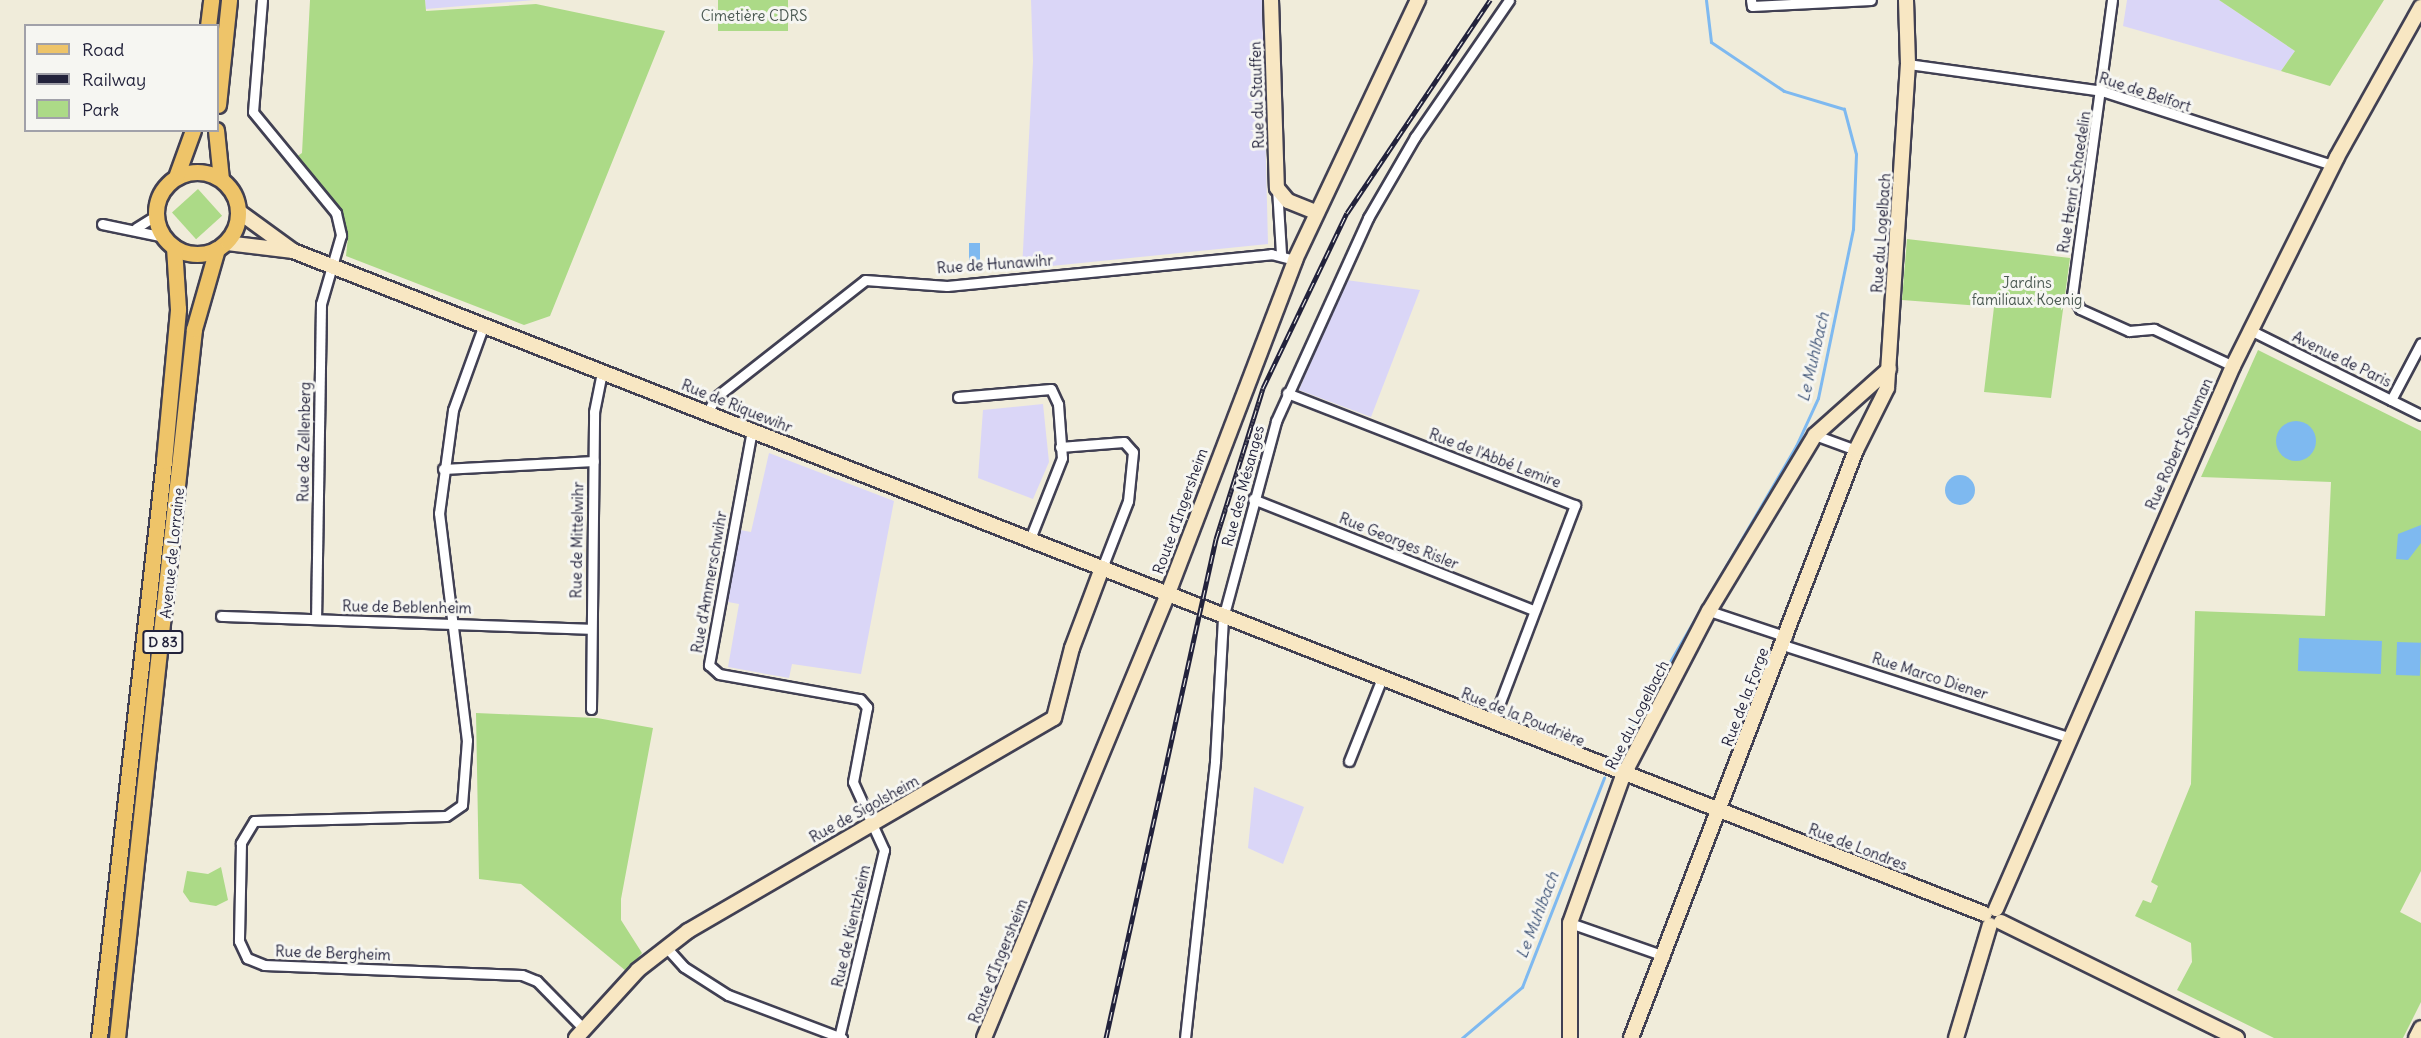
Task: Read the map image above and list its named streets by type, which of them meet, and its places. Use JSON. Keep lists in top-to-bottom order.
{
  "streets": {
    "main road": ["Avenue de Lorraine", "D 83"],
    "street": [
      "Rue de Belfort",
      "Rue du Stauffen",
      "Rue Henri Schaedelin",
      "Rue du Logelbach",
      "Rue de Hunawihr",
      "Avenue de Paris",
      "Rue de Riquewihr",
      "Rue de Zellenberg",
      "Rue Robert Schuman",
      "Rue de l'Abbé Lemire",
      "Rue des Mésanges",
      "Route d'Ingersheim",
      "Rue de Mittelwihr",
      "Rue Georges Risler",
      "Rue d'Ammerschwihr",
      "Rue de Beblenheim",
      "Rue Marco Diener",
      "Rue de la Forge",
      "Rue de la Poudrière",
      "Rue de Sigolsheim",
      "Rue de Londres",
      "Rue de Kientzheim",
      "Rue de Bergheim"
    ]
  },
  "crossings": [
    ["Rue de Belfort", "Rue Henri Schaedelin"],
    ["Rue de Belfort", "Rue du Logelbach"],
    ["Rue de Belfort", "Rue Robert Schuman"],
    ["Rue du Stauffen", "Rue de Hunawihr"],
    ["Rue Henri Schaedelin", "Rue Robert Schuman"],
    ["Rue du Logelbach", "Rue Marco Diener"],
    ["Rue du Logelbach", "Rue de la Forge"],
    ["Rue du Logelbach", "Rue de la Poudrière"],
    ["Rue de Hunawihr", "Rue de Riquewihr"],
    ["Rue de Hunawihr", "Route d'Ingersheim"],
    ["Avenue de Paris", "Rue Robert Schuman"],
    ["Rue de Riquewihr", "Rue de Zellenberg"],
    ["Rue de Riquewihr", "Route d'Ingersheim"],
    ["Rue de Riquewihr", "Rue de Mittelwihr"],
    ["Rue de Riquewihr", "Avenue de Lorraine"],
    ["Rue de Riquewihr", "Rue d'Ammerschwihr"],
    ["Rue de Riquewihr", "Rue de la Poudrière"],
    ["Rue de Riquewihr", "Rue de Sigolsheim"],
    ["Rue de Zellenberg", "Rue de Beblenheim"],
    ["Rue Robert Schuman", "Rue Marco Diener"],
    ["Rue Robert Schuman", "Rue de Londres"],
    ["Rue de l'Abbé Lemire", "Rue des Mésanges"],
    ["Rue de l'Abbé Lemire", "Rue Georges Risler"],
    ["Rue de l'Abbé Lemire", "Rue de la Poudrière"],
    ["Rue des Mésanges", "Rue Georges Risler"],
    ["Rue des Mésanges", "Rue de la Poudrière"],
    ["Route d'Ingersheim", "Rue de la Poudrière"],
    ["Rue de Mittelwihr", "Rue de Beblenheim"],
    ["Rue d'Ammerschwihr", "Rue de Sigolsheim"],
    ["Rue d'Ammerschwihr", "Rue de Kientzheim"],
    ["Rue de Beblenheim", "Rue de Bergheim"],
    ["Rue Marco Diener", "Rue de la Forge"],
    ["Rue de la Forge", "Rue de la Poudrière"],
    ["Rue de la Forge", "Rue de Londres"],
    ["Rue de la Poudrière", "Rue de Londres"],
    ["Rue de Sigolsheim", "Rue de Kientzheim"],
    ["Rue de Sigolsheim", "Rue de Bergheim"]
  ],
  "water": ["Le Muhlbach"],
  "parks": ["Cimetière CDRS", "Jardins familiaux Koenig"],
  "legend": ["Road", "Railway", "Park"]
}
